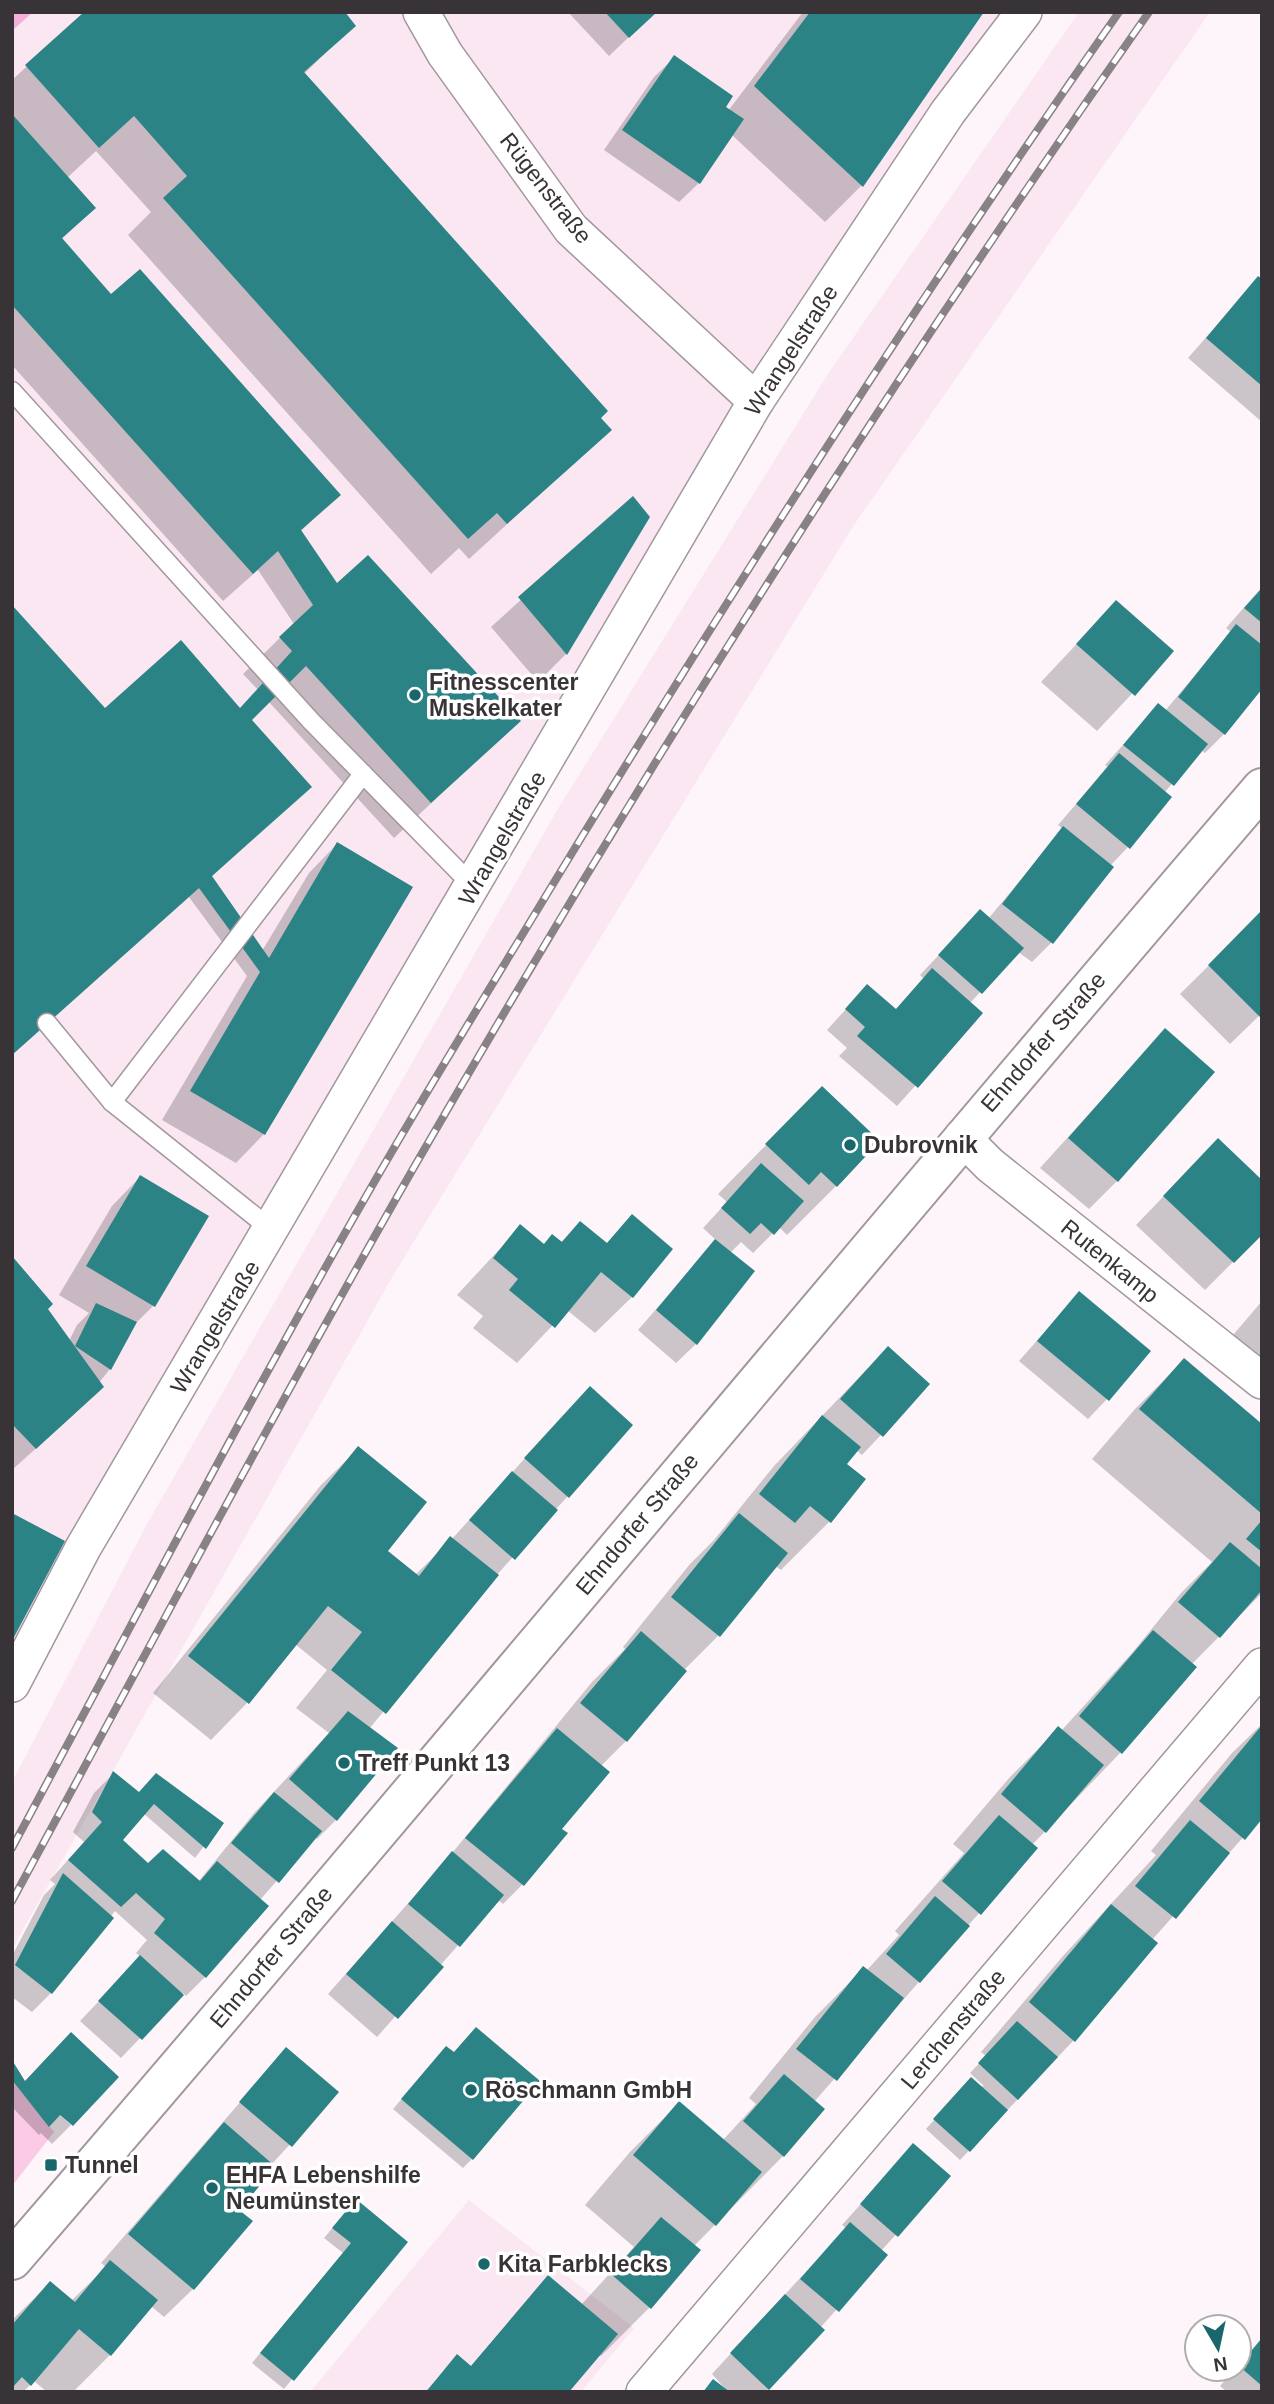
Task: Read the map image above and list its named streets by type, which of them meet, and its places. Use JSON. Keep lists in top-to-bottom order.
{
  "streets": {
    "street": [
      "Rügenstraße",
      "Wrangelstraße",
      "Ehndorfer Straße",
      "Rutenkamp",
      "Lerchenstraße"
    ]
  },
  "crossings": [
    ["Rügenstraße", "Wrangelstraße"],
    ["Ehndorfer Straße", "Rutenkamp"]
  ],
  "places": {
    "other": [
      "Fitnesscenter Muskelkater",
      "Dubrovnik",
      "Treff Punkt 13",
      "Röschmann GmbH",
      "EHFA Lebenshilfe Neumünster",
      "Kita Farbklecks"
    ],
    "transit": ["Tunnel"]
  },
  "north": "bottom"
}
